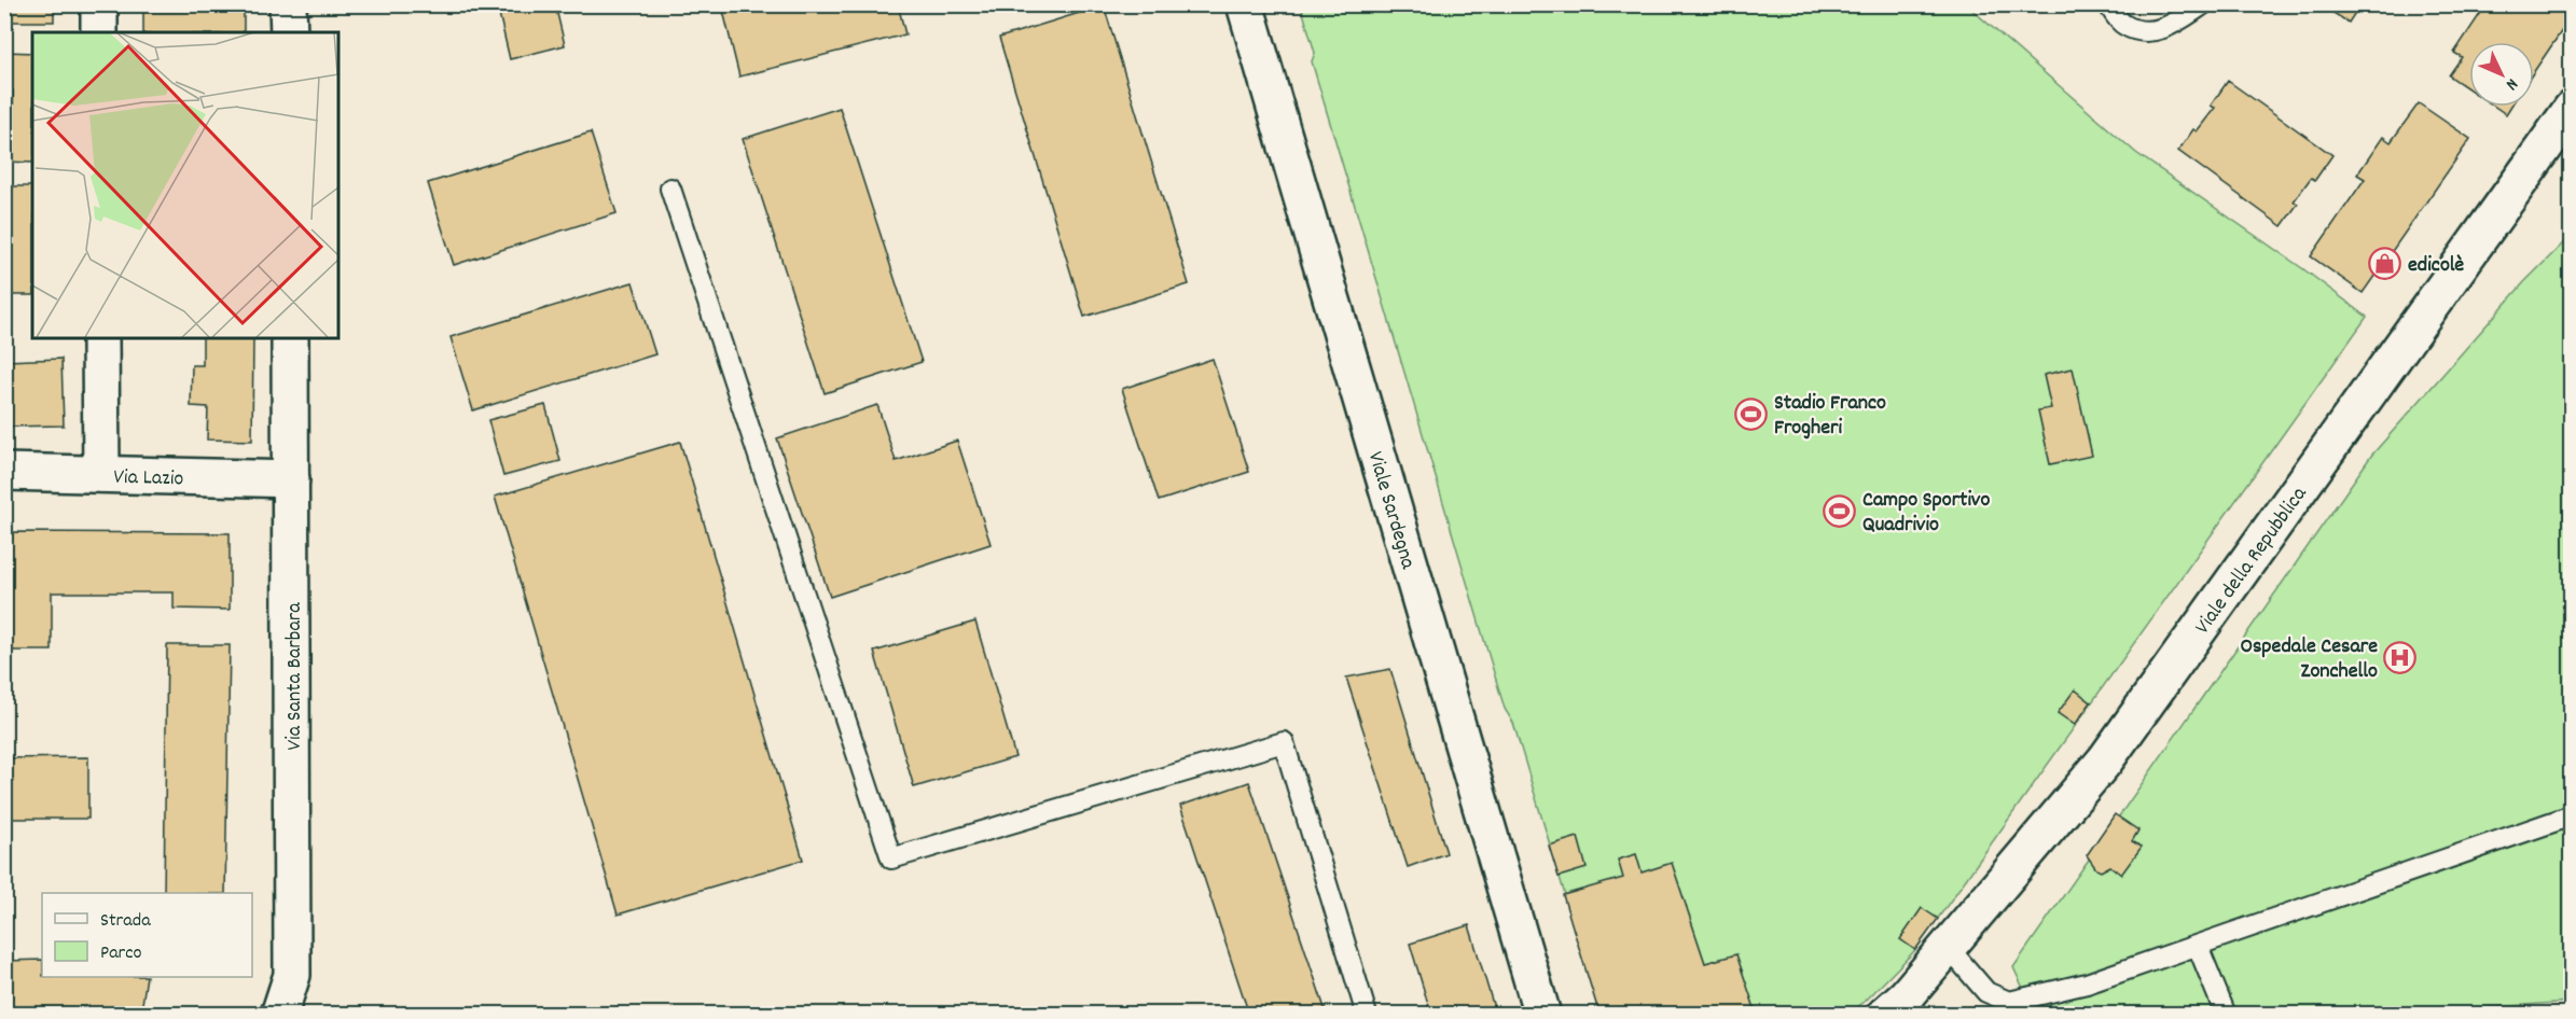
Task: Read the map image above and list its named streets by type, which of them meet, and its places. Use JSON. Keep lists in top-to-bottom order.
{
  "streets": {
    "street": [
      "Via Lazio",
      "Viale Sardegna",
      "Viale della Repubblica",
      "Via Santa Barbara"
    ]
  },
  "crossings": [
    ["Via Lazio", "Via Santa Barbara"]
  ],
  "places": {
    "shop": ["edicolè"],
    "sports": ["Stadio Franco Frogheri", "Campo Sportivo Quadrivio"],
    "hospital": ["Ospedale Cesare Zonchello"]
  },
  "legend": ["Strada", "Parco"],
  "north": "bottom right"
}
